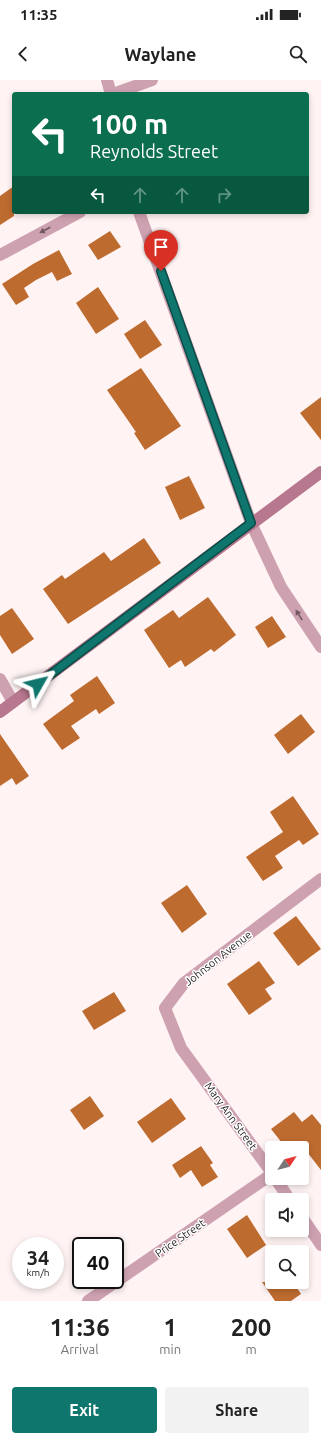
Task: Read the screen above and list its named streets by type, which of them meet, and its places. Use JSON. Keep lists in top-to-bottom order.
{
  "streets": {
    "street": ["Johnson Avenue", "Mary Ann Street", "Price Street"]
  },
  "crossings": [
    ["Johnson Avenue", "Mary Ann Street"]
  ],
  "north": "top right",
  "page": {
    "status": "11:35",
    "header": "Waylane",
    "turn": ["100 m", "Reynolds Street"],
    "speed": "34 km/h",
    "limit": "40",
    "eta": [
      "11:36",
      "Arrival",
      "1",
      "min",
      "200",
      "m"
    ],
    "buttons": ["Exit", "Share"]
  }
}
